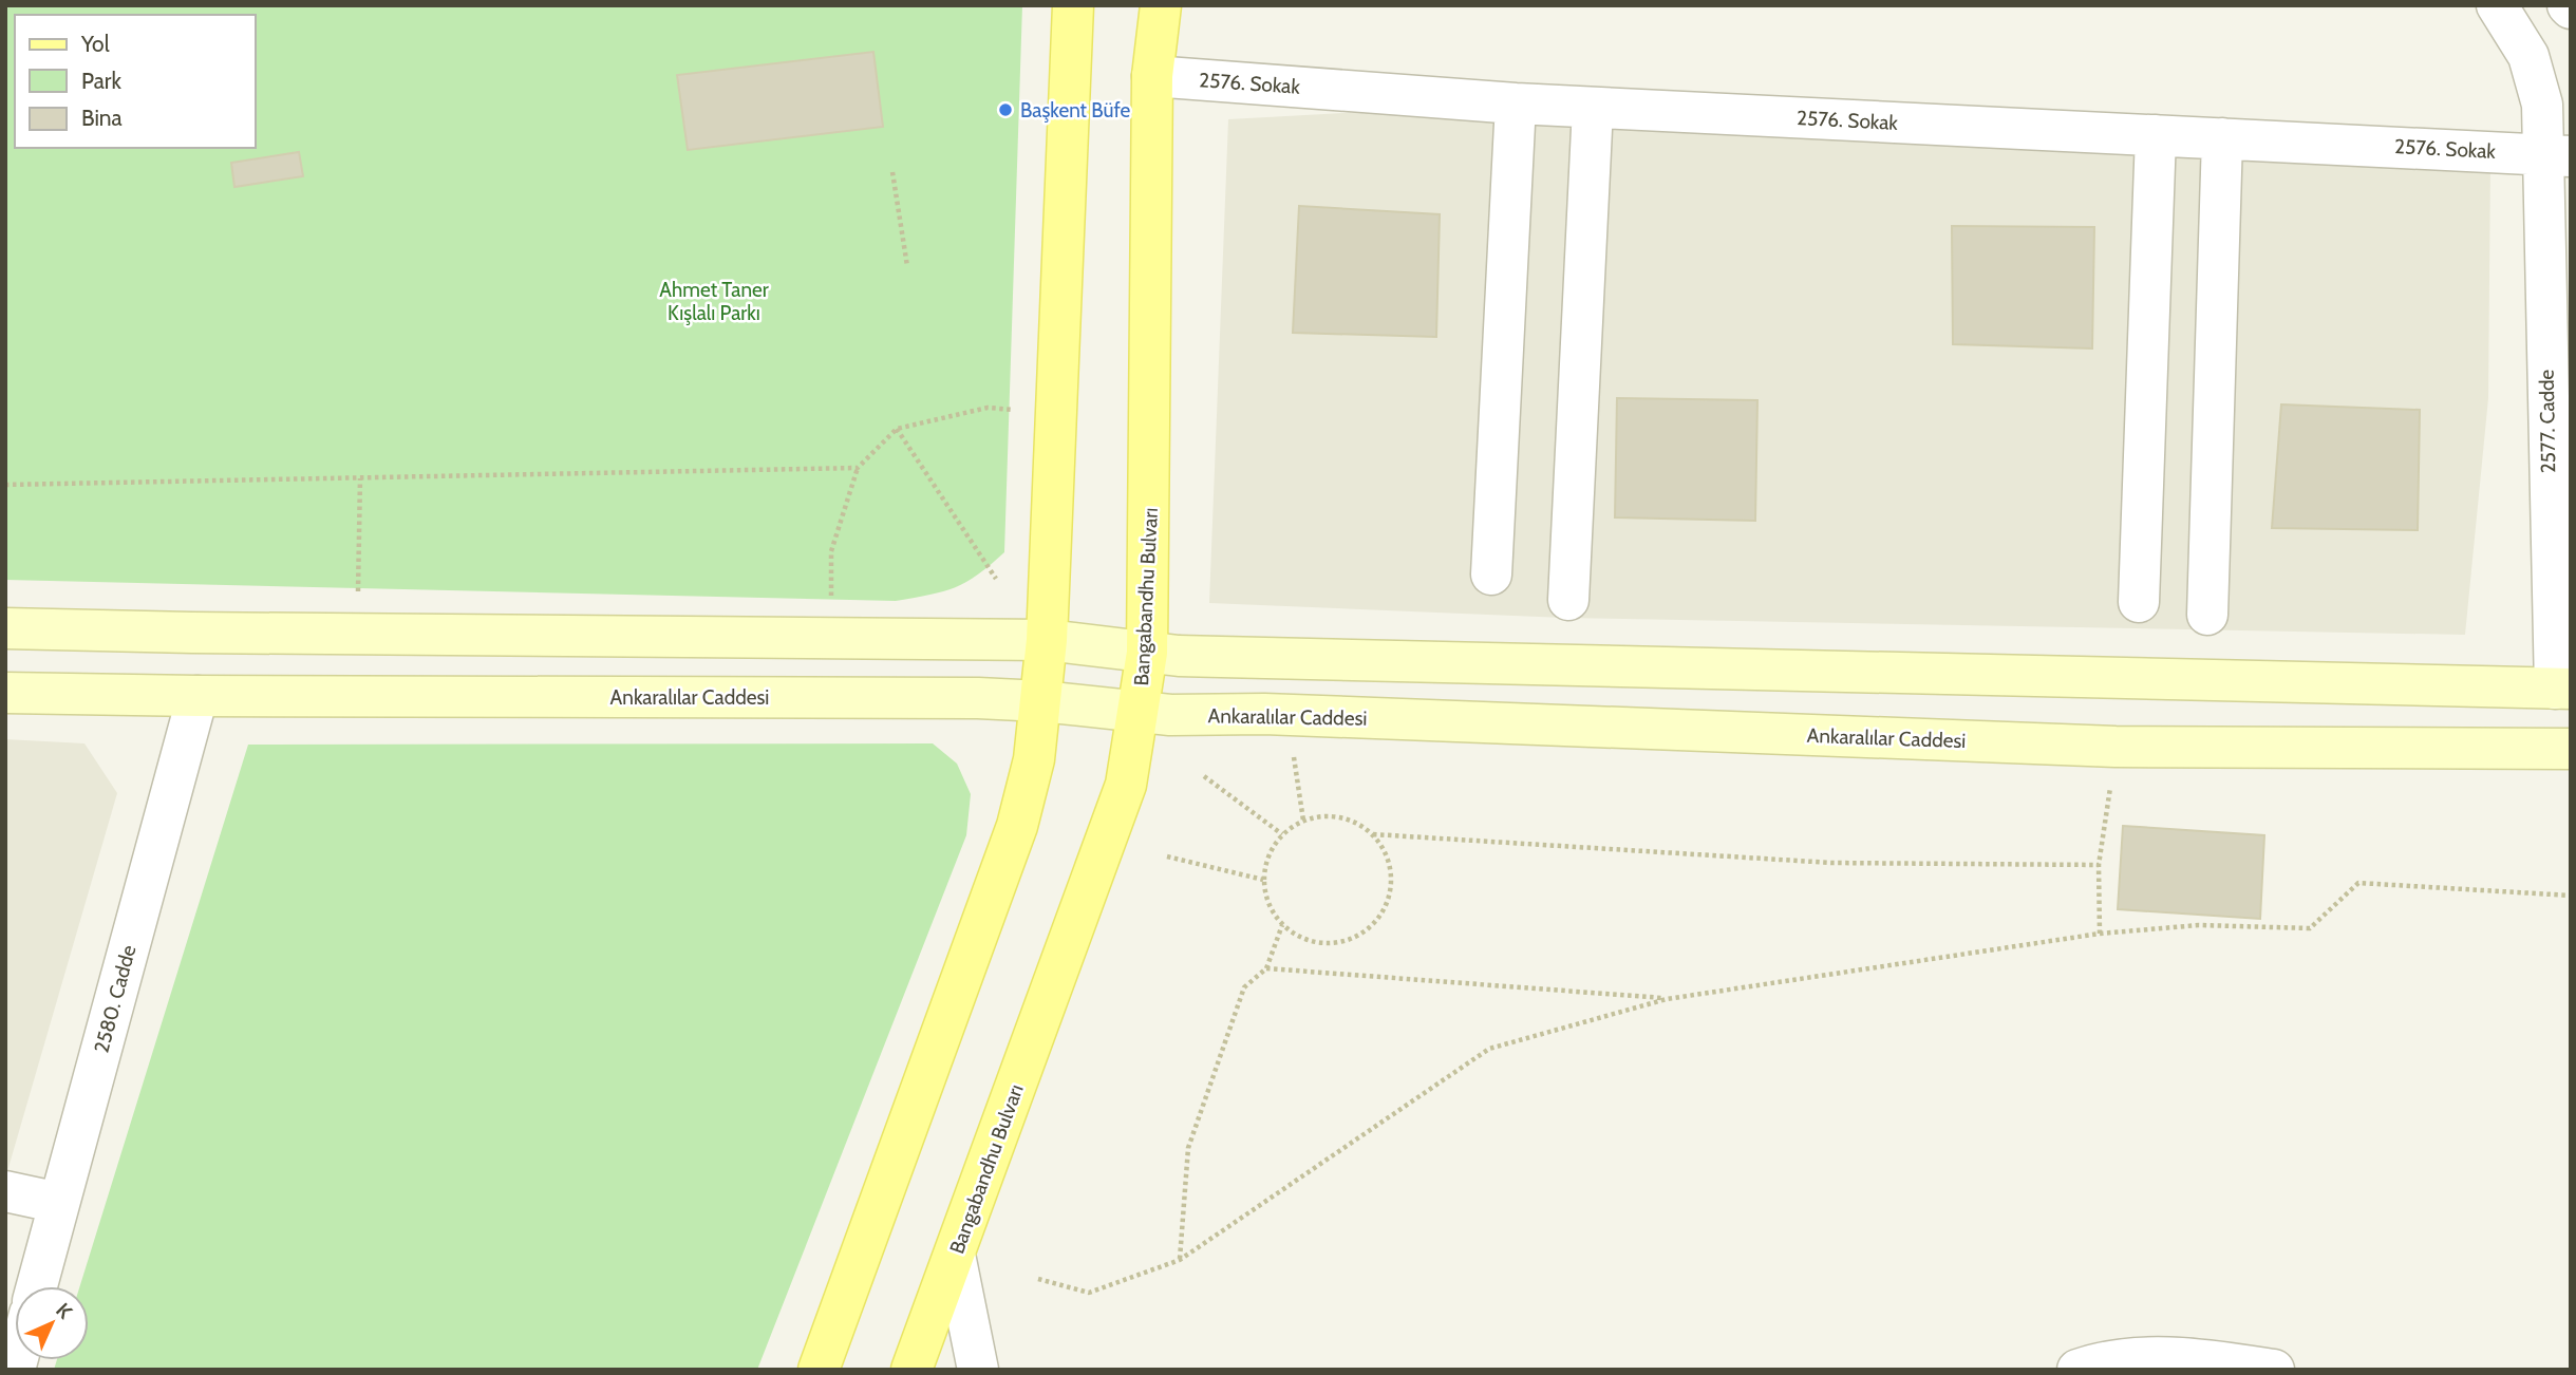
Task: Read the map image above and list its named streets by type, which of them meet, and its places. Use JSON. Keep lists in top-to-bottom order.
{
  "streets": {
    "main road": ["Bangabandhu Bulvarı", "Ankaralılar Caddesi"],
    "street": ["2576. Sokak", "2577. Cadde", "2580. Cadde"]
  },
  "crossings": [
    ["2576. Sokak", "2577. Cadde"],
    ["2576. Sokak", "Bangabandhu Bulvarı"],
    ["Bangabandhu Bulvarı", "Ankaralılar Caddesi"],
    ["Ankaralılar Caddesi", "2580. Cadde"]
  ],
  "parks": ["Ahmet Taner Kışlalı Parkı"],
  "places": ["Başkent Büfe"],
  "legend": ["Yol", "Park", "Bina"],
  "north": "top right"
}
